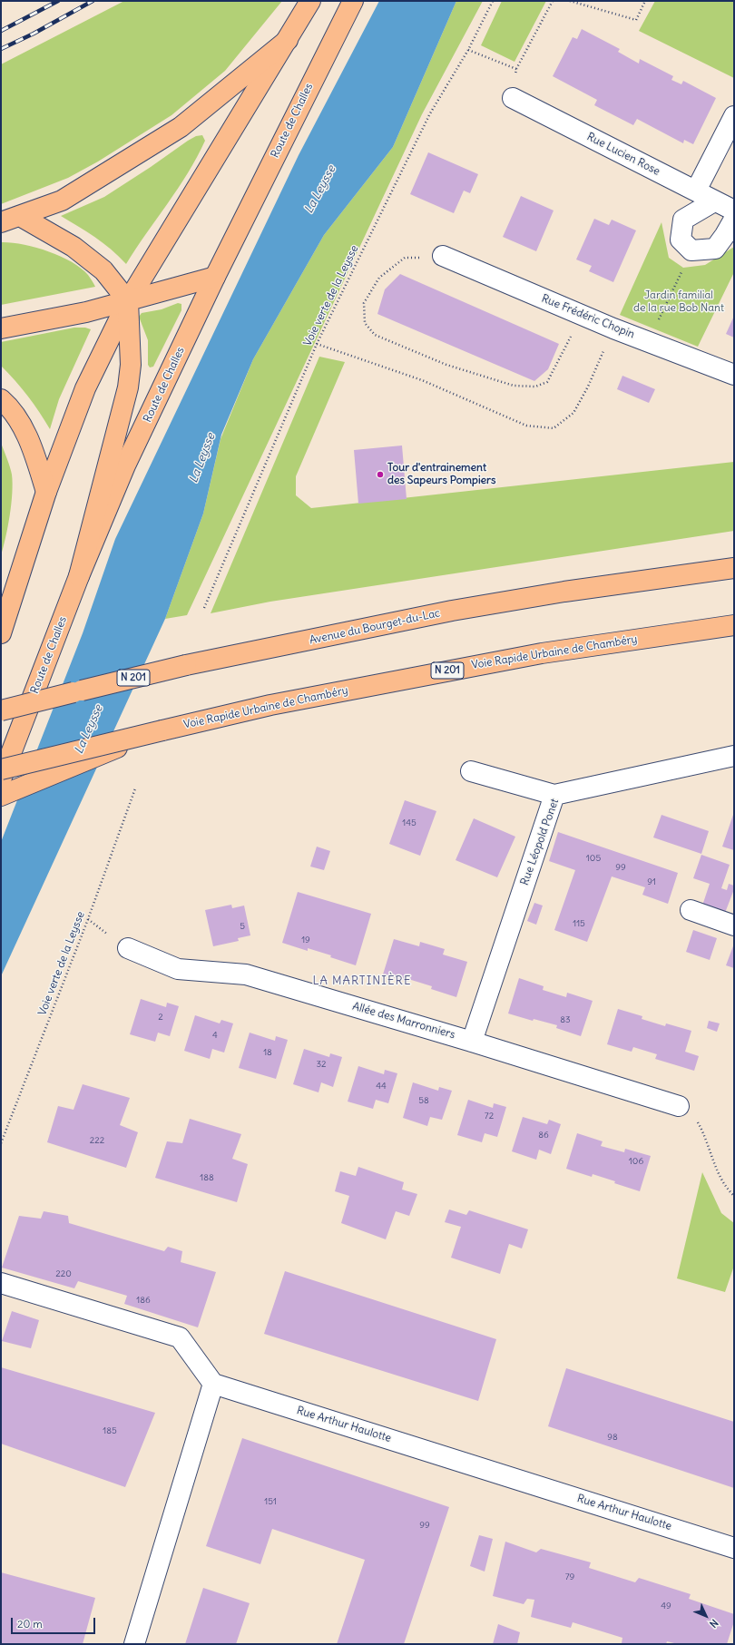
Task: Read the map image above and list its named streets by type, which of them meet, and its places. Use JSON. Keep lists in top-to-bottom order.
{
  "streets": {
    "main road": [
      "Route de Challes",
      "Avenue du Bourget-du-Lac",
      "Voie Rapide Urbaine de Chambéry",
      "N 201"
    ],
    "street": [
      "Rue Lucien Rose",
      "Rue Frédéric Chopin",
      "Rue Léopold Ponet",
      "Allée des Marronniers",
      "Rue Arthur Haulotte"
    ],
    "path": ["Voie verte de la Leysse"]
  },
  "crossings": [
    ["Avenue du Bourget-du-Lac", "N 201"],
    ["Voie Rapide Urbaine de Chambéry", "N 201"],
    ["Rue Léopold Ponet", "Allée des Marronniers"]
  ],
  "districts": ["LA MARTINIÈRE"],
  "water": ["La Leysse"],
  "parks": ["Jardin familial de la rue Bob Nant"],
  "places": ["Tour d'entrainement des Sapeurs Pompiers"],
  "house_numbers": [
    "145",
    "105",
    "99",
    "91",
    "115",
    "5",
    "19",
    "2",
    "83",
    "4",
    "18",
    "32",
    "44",
    "58",
    "72",
    "86",
    "222",
    "106",
    "188",
    "220",
    "186",
    "185",
    "98",
    "151",
    "99",
    "79",
    "49"
  ],
  "scale_bar": "20 m",
  "north": "bottom right"
}
